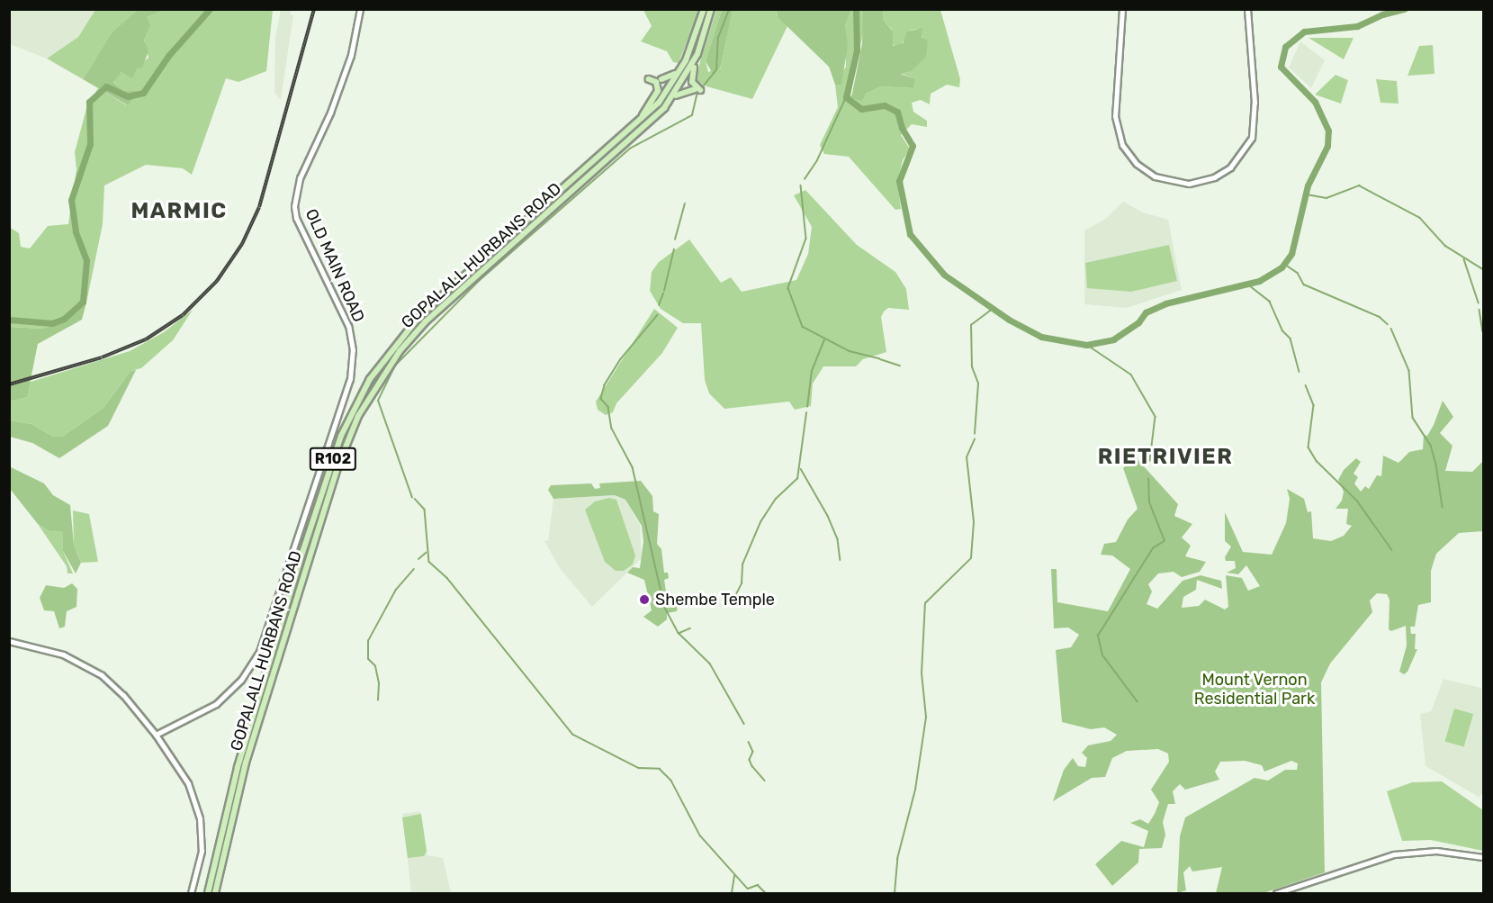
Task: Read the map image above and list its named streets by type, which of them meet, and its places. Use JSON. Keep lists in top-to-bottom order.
{
  "streets": {
    "main road": ["GOPALALL HURBANS ROAD", "R102"],
    "street": ["OLD MAIN ROAD"]
  },
  "districts": ["MARMIC", "RIETRIVIER"],
  "parks": ["Mount Vernon Residential Park"],
  "places": ["Shembe Temple"]
}
